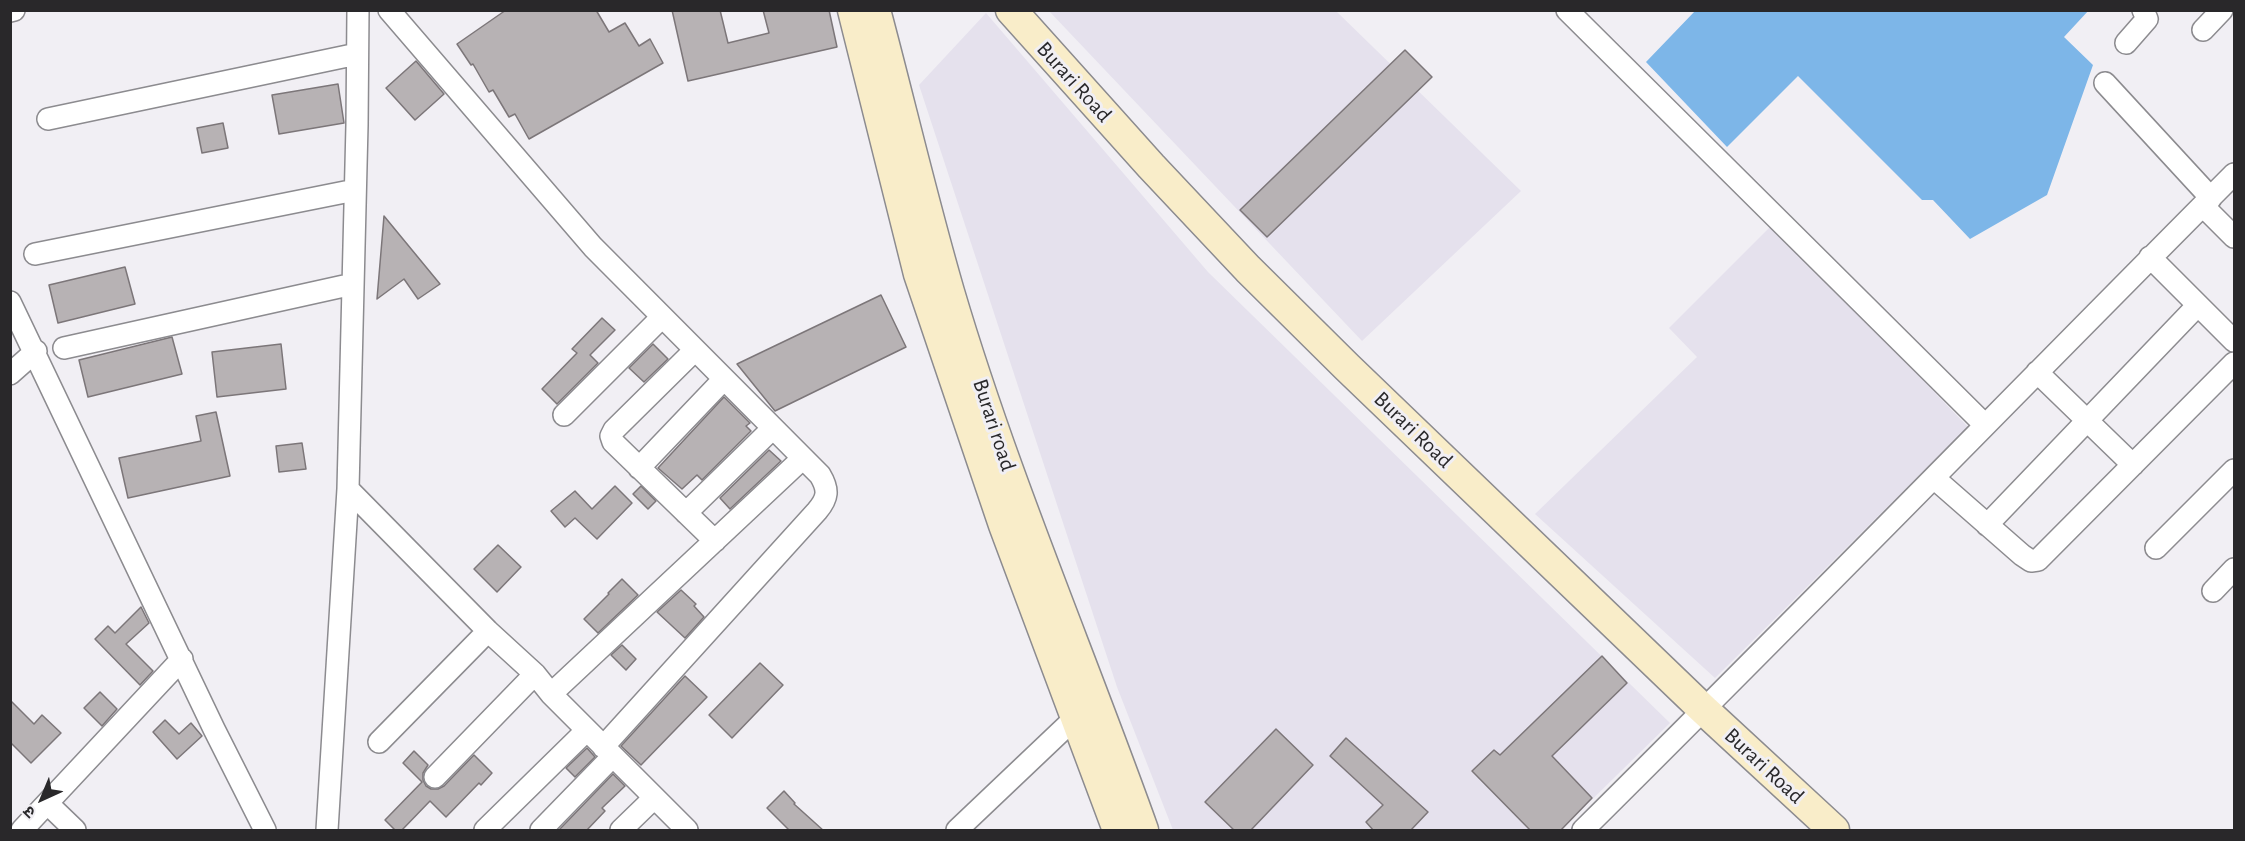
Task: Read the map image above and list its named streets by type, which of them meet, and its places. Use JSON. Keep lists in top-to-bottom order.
{
  "streets": {
    "main road": ["Burari Road", "Burari road"]
  },
  "north": "bottom left"
}
